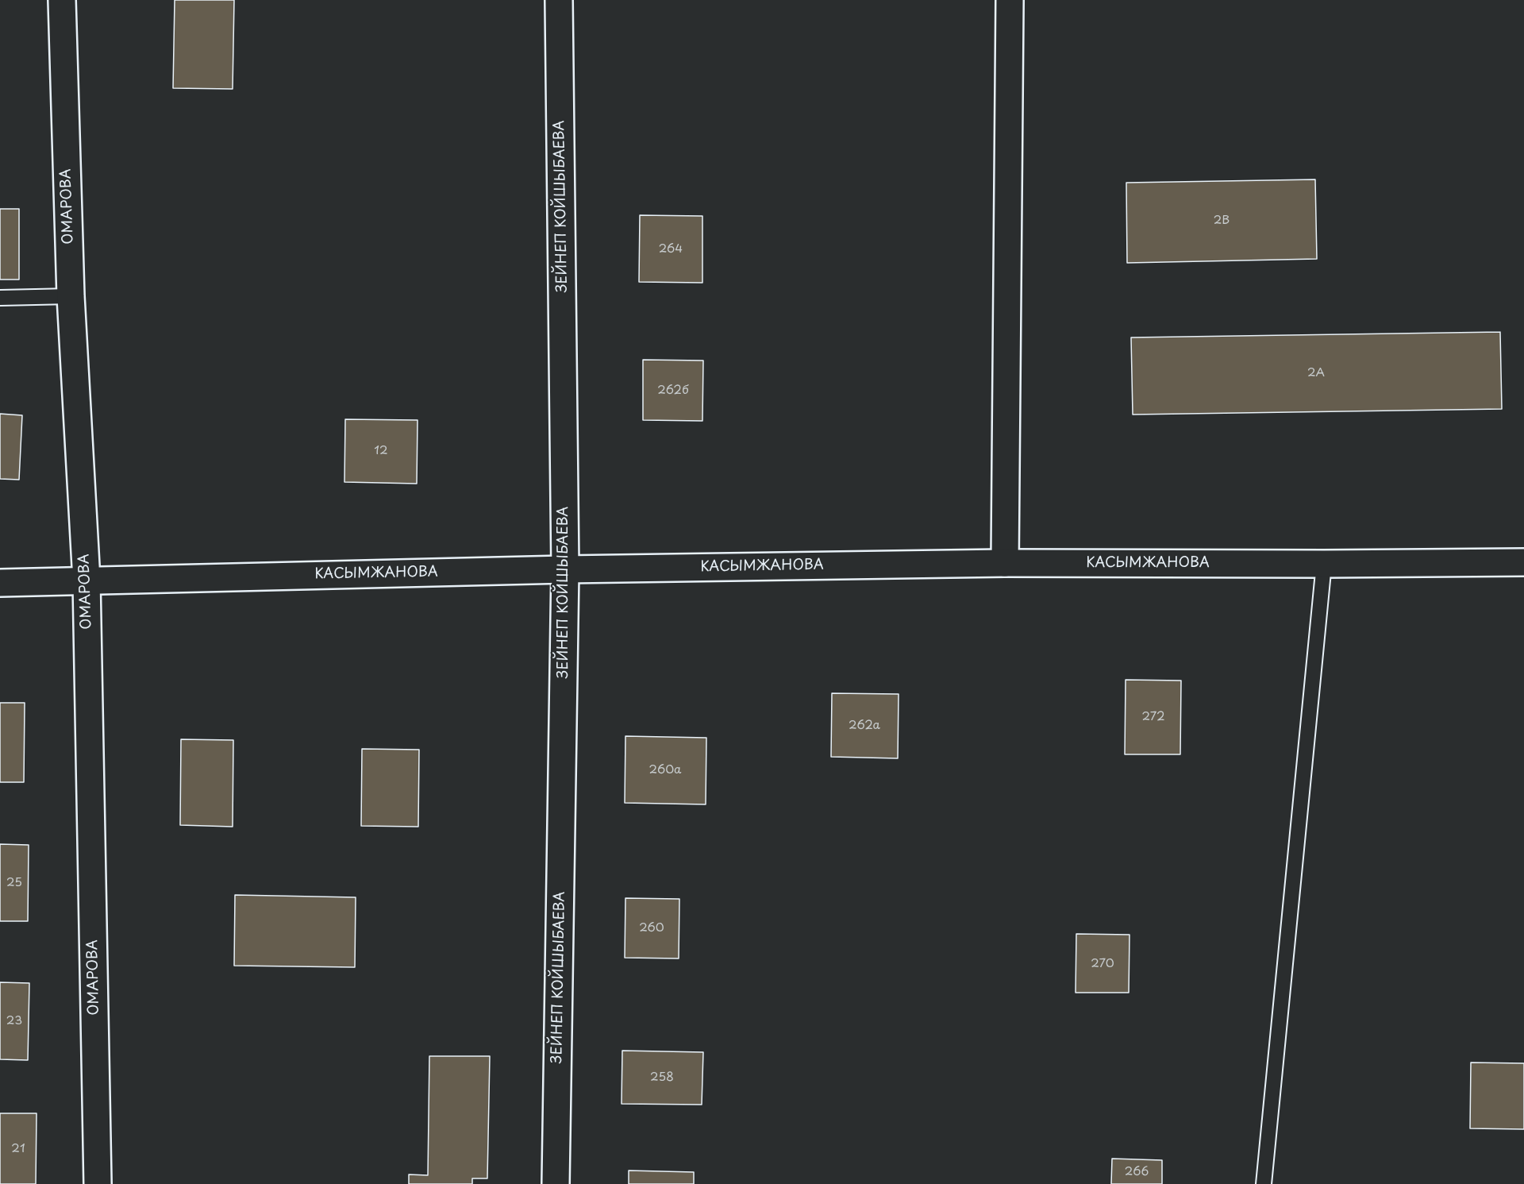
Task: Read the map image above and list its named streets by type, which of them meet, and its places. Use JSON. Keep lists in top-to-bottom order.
{
  "streets": {
    "street": ["ОМАРОВА", "ЗЕЙНЕП КОЙШЫБАЕВА", "КАСЫМЖАНОВА"]
  },
  "crossings": [
    ["ОМАРОВА", "КАСЫМЖАНОВА"],
    ["ЗЕЙНЕП КОЙШЫБАЕВА", "КАСЫМЖАНОВА"]
  ],
  "house_numbers": [
    "2В",
    "264",
    "2А",
    "262б",
    "12",
    "272",
    "262а",
    "260а",
    "25",
    "260",
    "270",
    "23",
    "258",
    "21",
    "266"
  ]
}
